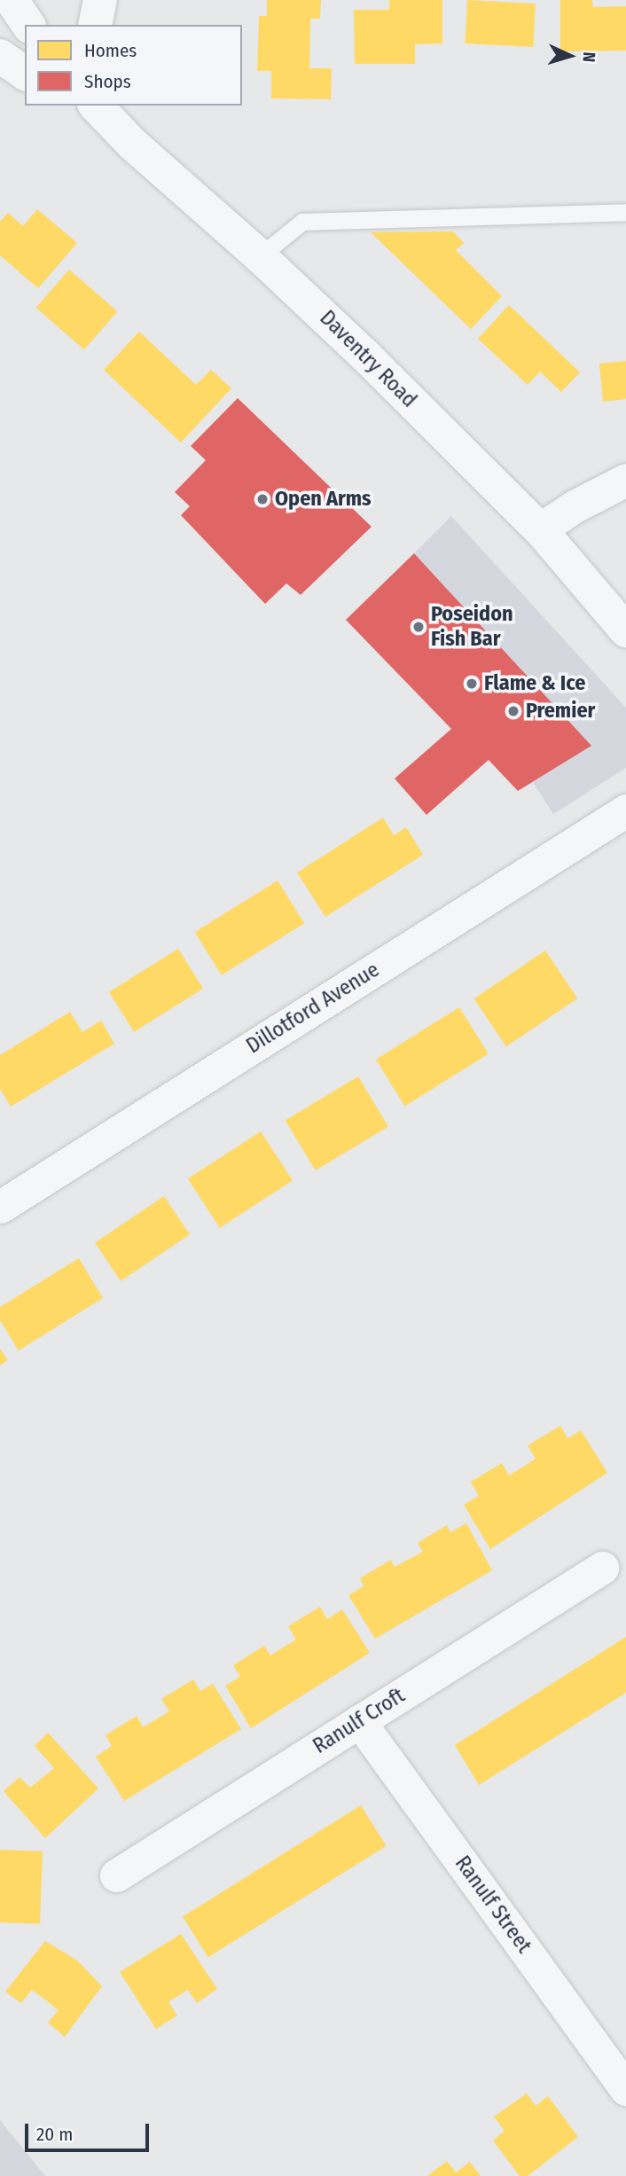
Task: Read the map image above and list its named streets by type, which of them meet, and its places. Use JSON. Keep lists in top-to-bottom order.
{
  "streets": {
    "street": [
      "Daventry Road",
      "Dillotford Avenue",
      "Ranulf Croft",
      "Ranulf Street"
    ]
  },
  "crossings": [
    ["Ranulf Croft", "Ranulf Street"]
  ],
  "places": [
    "Open Arms",
    "Poseidon Fish Bar",
    "Flame & Ice",
    "Premier"
  ],
  "legend": ["Homes", "Shops"],
  "scale_bar": "20 m",
  "north": "right"
}
